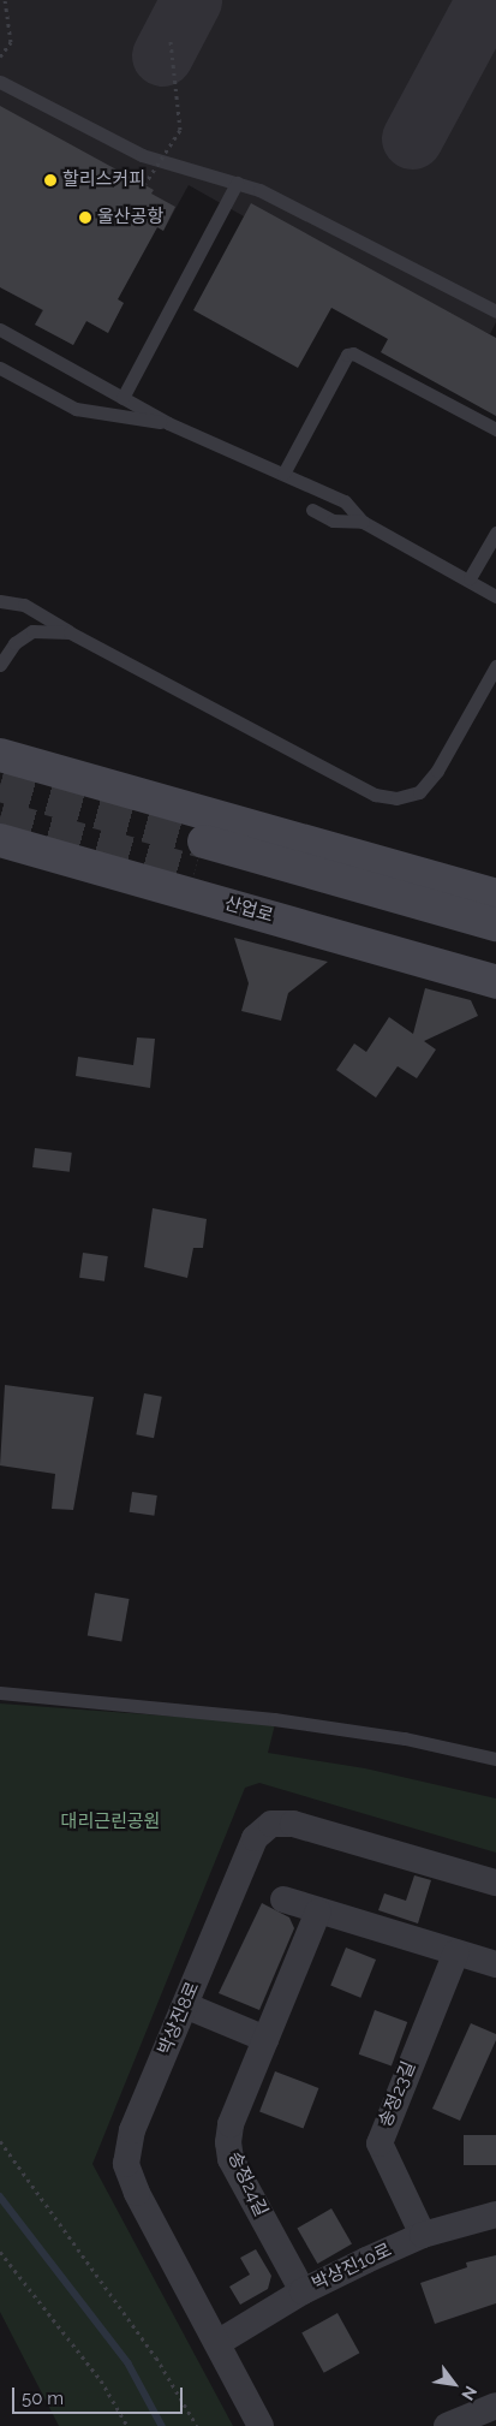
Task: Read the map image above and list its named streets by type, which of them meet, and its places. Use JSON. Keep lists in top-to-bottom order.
{
  "streets": {
    "main road": ["산업로"],
    "street": [
      "박상진8로",
      "송정23길",
      "송정24길",
      "박상진10로"
    ]
  },
  "crossings": [
    ["박상진8로", "박상진10로"],
    ["송정23길", "박상진10로"],
    ["송정24길", "박상진10로"]
  ],
  "parks": ["대리근린공원"],
  "places": ["할리스커피", "울산공항"],
  "scale_bar": "50 m",
  "north": "bottom right"
}
